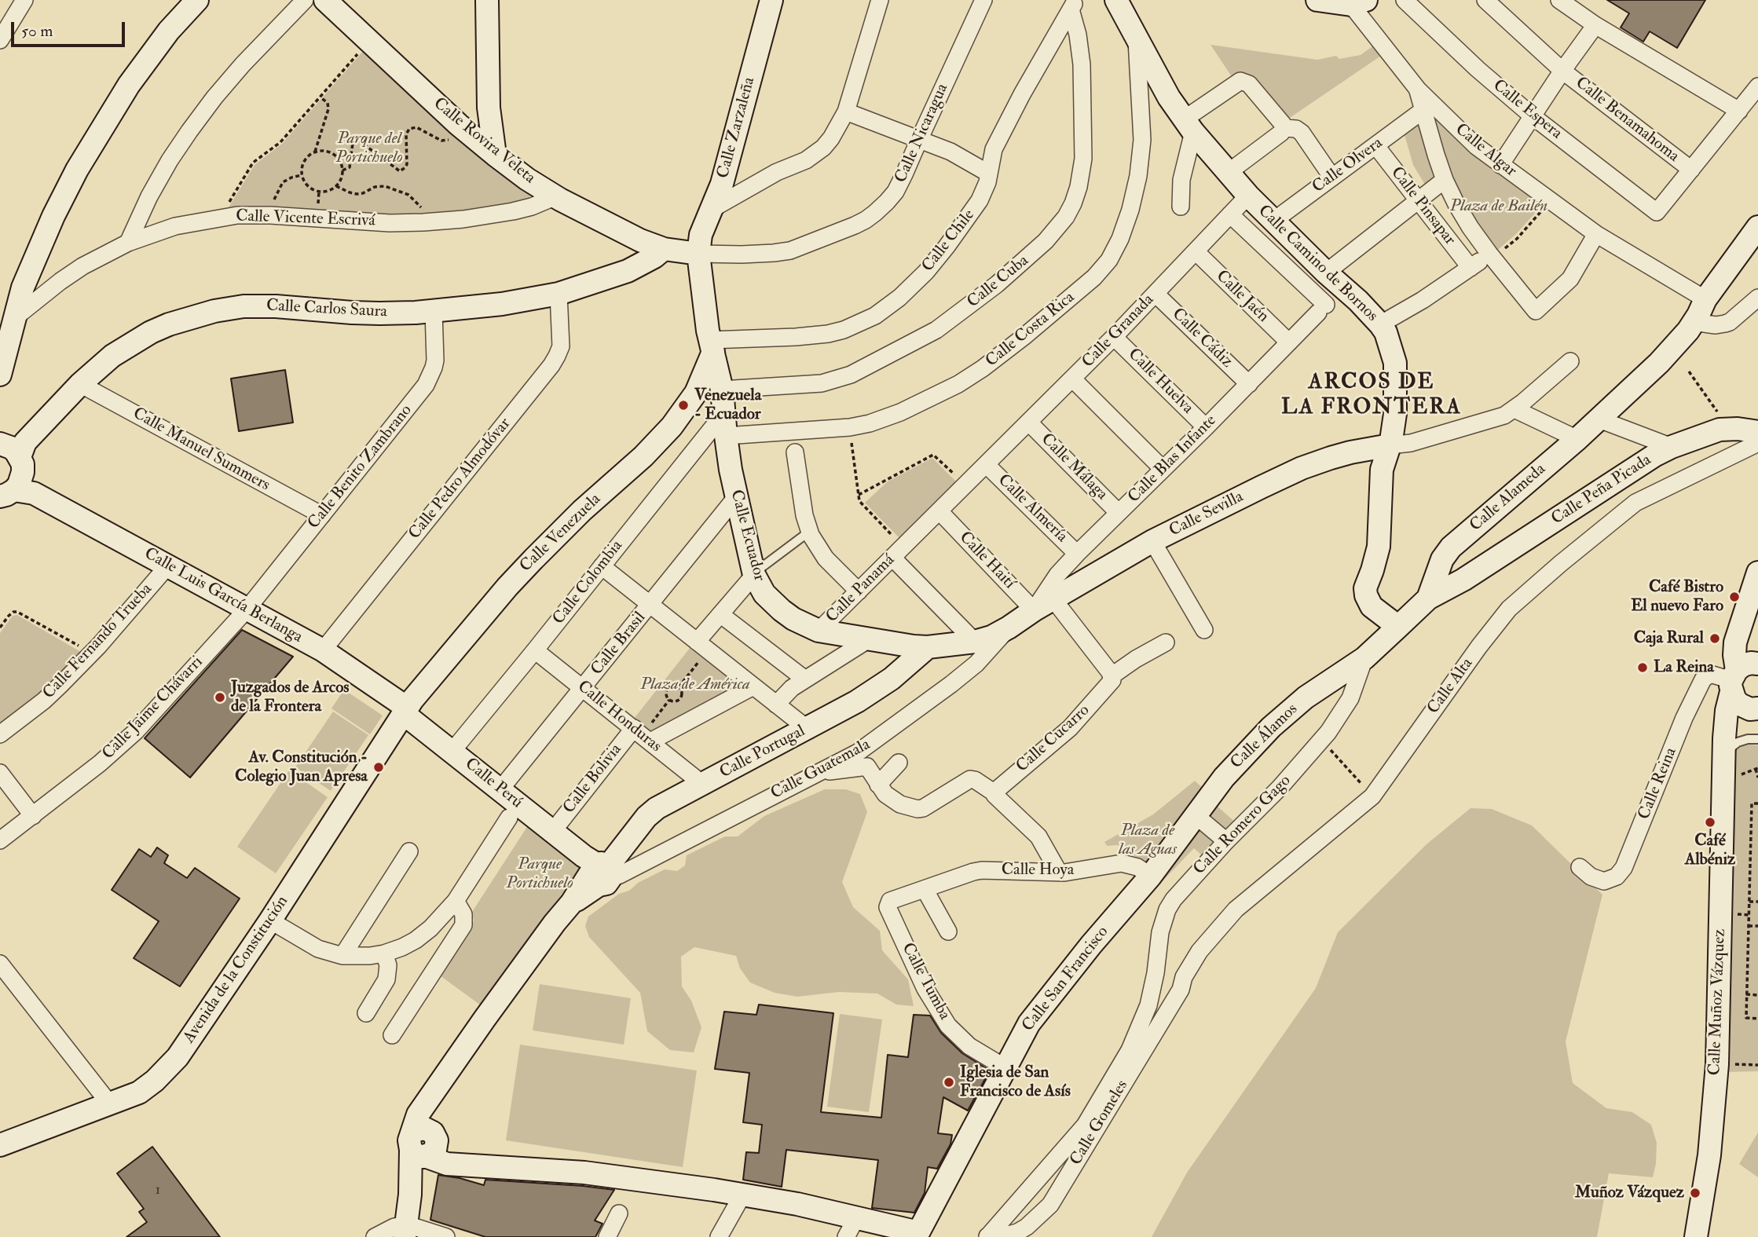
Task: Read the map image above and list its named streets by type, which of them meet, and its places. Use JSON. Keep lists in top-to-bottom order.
{
  "streets": {
    "street": [
      "Calle Espera",
      "Calle Benamahoma",
      "Calle Zarzaleña",
      "Calle Nicaragua",
      "Calle Rovira Veleta",
      "Calle Algar",
      "Calle Olvera",
      "Calle Pinsapar",
      "Calle Vicente Escrivá",
      "Calle Chile",
      "Calle Camino de Bornos",
      "Calle Cuba",
      "Calle Jaén",
      "Calle Carlos Saura",
      "Calle Costa Rica",
      "Calle Granada",
      "Calle Cádiz",
      "Calle Huelva",
      "Calle Manuel Summers",
      "Calle Blas Infante",
      "Calle Benito Zambrano",
      "Calle Málaga",
      "Calle Pedro Almodóvar",
      "Calle Peña Picada",
      "Calle Alameda",
      "Calle Almería",
      "Calle Sevilla",
      "Calle Venezuela",
      "Calle Ecuador",
      "Calle Haití",
      "Calle Colombia",
      "Calle Panamá",
      "Calle Luis García Berlanga",
      "Calle Fernando Trueba",
      "Calle Brasil",
      "Calle Alta",
      "Calle Jaime Chávarri",
      "Calle Honduras",
      "Calle Álamos",
      "Calle Cucarro",
      "Calle Portugal",
      "Calle Guatemala",
      "Calle Bolivia",
      "Calle Perú",
      "Calle Reina",
      "Calle Romero Gago",
      "Calle Hoya",
      "Avenida de la Constitución",
      "Calle San Francisco",
      "Calle Tumba",
      "Calle Muñoz Vázquez",
      "Calle Gomeles"
    ]
  },
  "crossings": [
    ["Calle Espera", "Calle Benamahoma"],
    ["Calle Zarzaleña", "Calle Nicaragua"],
    ["Calle Zarzaleña", "Calle Rovira Veleta"],
    ["Calle Zarzaleña", "Calle Ecuador"],
    ["Calle Nicaragua", "Calle Rovira Veleta"],
    ["Calle Nicaragua", "Calle Ecuador"],
    ["Calle Rovira Veleta", "Calle Vicente Escrivá"],
    ["Calle Rovira Veleta", "Calle Carlos Saura"],
    ["Calle Rovira Veleta", "Calle Ecuador"],
    ["Calle Algar", "Calle Pinsapar"],
    ["Calle Algar", "Calle Alameda"],
    ["Calle Olvera", "Calle Pinsapar"],
    ["Calle Olvera", "Calle Camino de Bornos"],
    ["Calle Chile", "Calle Cuba"],
    ["Calle Chile", "Calle Venezuela"],
    ["Calle Chile", "Calle Ecuador"],
    ["Calle Camino de Bornos", "Calle Costa Rica"],
    ["Calle Camino de Bornos", "Calle Granada"],
    ["Calle Camino de Bornos", "Calle Sevilla"],
    ["Calle Camino de Bornos", "Calle Álamos"],
    ["Calle Cuba", "Calle Ecuador"],
    ["Calle Jaén", "Calle Granada"],
    ["Calle Jaén", "Calle Blas Infante"],
    ["Calle Carlos Saura", "Calle Manuel Summers"],
    ["Calle Carlos Saura", "Calle Benito Zambrano"],
    ["Calle Carlos Saura", "Calle Pedro Almodóvar"],
    ["Calle Carlos Saura", "Calle Luis García Berlanga"],
    ["Calle Costa Rica", "Calle Ecuador"],
    ["Calle Costa Rica", "Calle Panamá"],
    ["Calle Granada", "Calle Cádiz"],
    ["Calle Granada", "Calle Huelva"],
    ["Calle Granada", "Calle Blas Infante"],
    ["Calle Granada", "Calle Málaga"],
    ["Calle Granada", "Calle Almería"],
    ["Calle Granada", "Calle Panamá"],
    ["Calle Cádiz", "Calle Blas Infante"],
    ["Calle Huelva", "Calle Blas Infante"],
    ["Calle Manuel Summers", "Calle Benito Zambrano"],
    ["Calle Blas Infante", "Calle Málaga"],
    ["Calle Blas Infante", "Calle Almería"],
    ["Calle Blas Infante", "Calle Sevilla"],
    ["Calle Blas Infante", "Calle Ecuador"],
    ["Calle Blas Infante", "Calle Haití"],
    ["Calle Benito Zambrano", "Calle Luis García Berlanga"],
    ["Calle Benito Zambrano", "Calle Jaime Chávarri"],
    ["Calle Pedro Almodóvar", "Calle Luis García Berlanga"],
    ["Calle Peña Picada", "Calle Álamos"],
    ["Calle Almería", "Calle Panamá"],
    ["Calle Sevilla", "Calle Ecuador"],
    ["Calle Sevilla", "Calle Haití"],
    ["Calle Venezuela", "Calle Ecuador"],
    ["Calle Venezuela", "Calle Luis García Berlanga"],
    ["Calle Venezuela", "Calle Perú"],
    ["Calle Venezuela", "Avenida de la Constitución"],
    ["Calle Ecuador", "Calle Haití"],
    ["Calle Ecuador", "Calle Colombia"],
    ["Calle Ecuador", "Calle Panamá"],
    ["Calle Ecuador", "Calle Brasil"],
    ["Calle Ecuador", "Calle Portugal"],
    ["Calle Ecuador", "Calle Guatemala"],
    ["Calle Haití", "Calle Panamá"],
    ["Calle Colombia", "Calle Honduras"],
    ["Calle Colombia", "Calle Perú"],
    ["Calle Luis García Berlanga", "Calle Fernando Trueba"],
    ["Calle Luis García Berlanga", "Calle Jaime Chávarri"],
    ["Calle Luis García Berlanga", "Calle Perú"],
    ["Calle Luis García Berlanga", "Avenida de la Constitución"],
    ["Calle Brasil", "Calle Honduras"],
    ["Calle Brasil", "Calle Perú"],
    ["Calle Alta", "Calle Gomeles"],
    ["Calle Honduras", "Calle Portugal"],
    ["Calle Honduras", "Calle Bolivia"],
    ["Calle Álamos", "Calle Romero Gago"],
    ["Calle Portugal", "Calle Guatemala"],
    ["Calle Portugal", "Calle Perú"],
    ["Calle Guatemala", "Calle Perú"],
    ["Calle Bolivia", "Calle Perú"],
    ["Calle Perú", "Avenida de la Constitución"],
    ["Calle Reina", "Calle Muñoz Vázquez"],
    ["Calle Romero Gago", "Calle Gomeles"],
    ["Calle Hoya", "Calle San Francisco"],
    ["Calle Hoya", "Calle Tumba"],
    ["Calle San Francisco", "Calle Tumba"]
  ],
  "districts": ["ARCOS DE LA FRONTERA"],
  "parks": [
    "Parque del Portichuelo",
    "Plaza de Bailén",
    "Plaza de América",
    "Plaza de las Aguas",
    "Parque Portichuelo"
  ],
  "places": [
    "Venezuela - Ecuador",
    "Café Bistro El nuevo Faro",
    "Caja Rural",
    "La Reina",
    "Juzgados de Arcos de la Frontera",
    "Av. Constitución - Colegio Juan Apresa",
    "Café Albéniz",
    "Iglesia de San Francisco de Asís",
    "Muñoz Vázquez"
  ],
  "house_numbers": ["1"],
  "scale_bar": "50 m"
}
